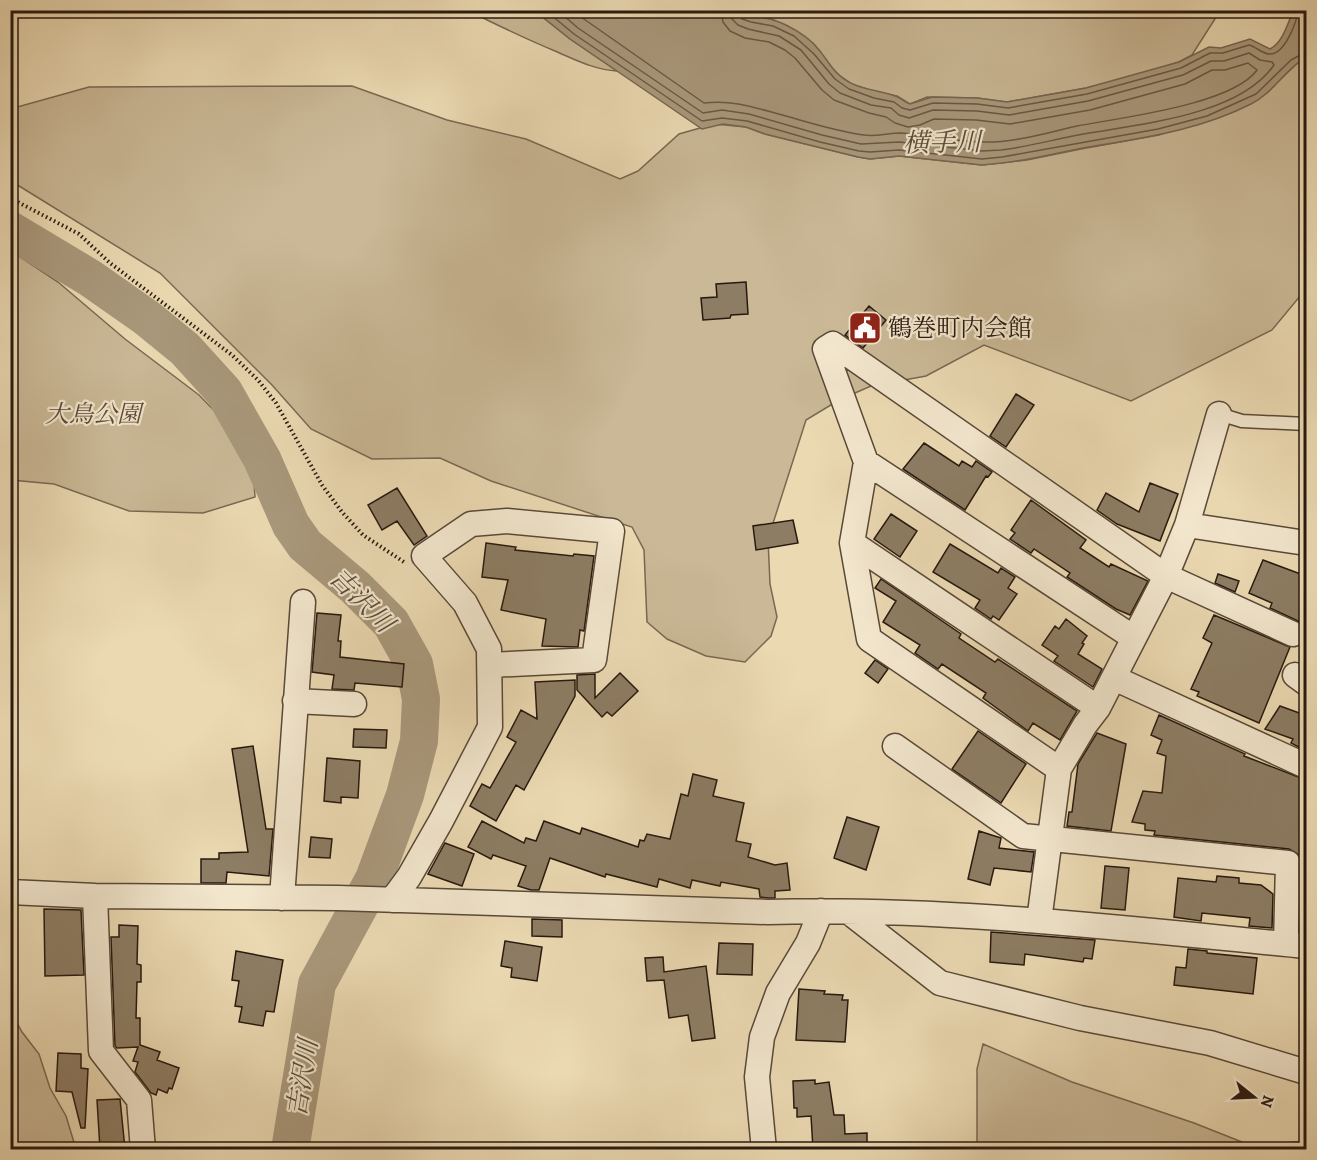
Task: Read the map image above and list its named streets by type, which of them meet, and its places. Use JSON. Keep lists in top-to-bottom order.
{
  "water": ["横手川", "吉沢川"],
  "parks": ["大鳥公園"],
  "places": {
    "public building": ["鶴巻町内会館"]
  },
  "north": "right"
}
